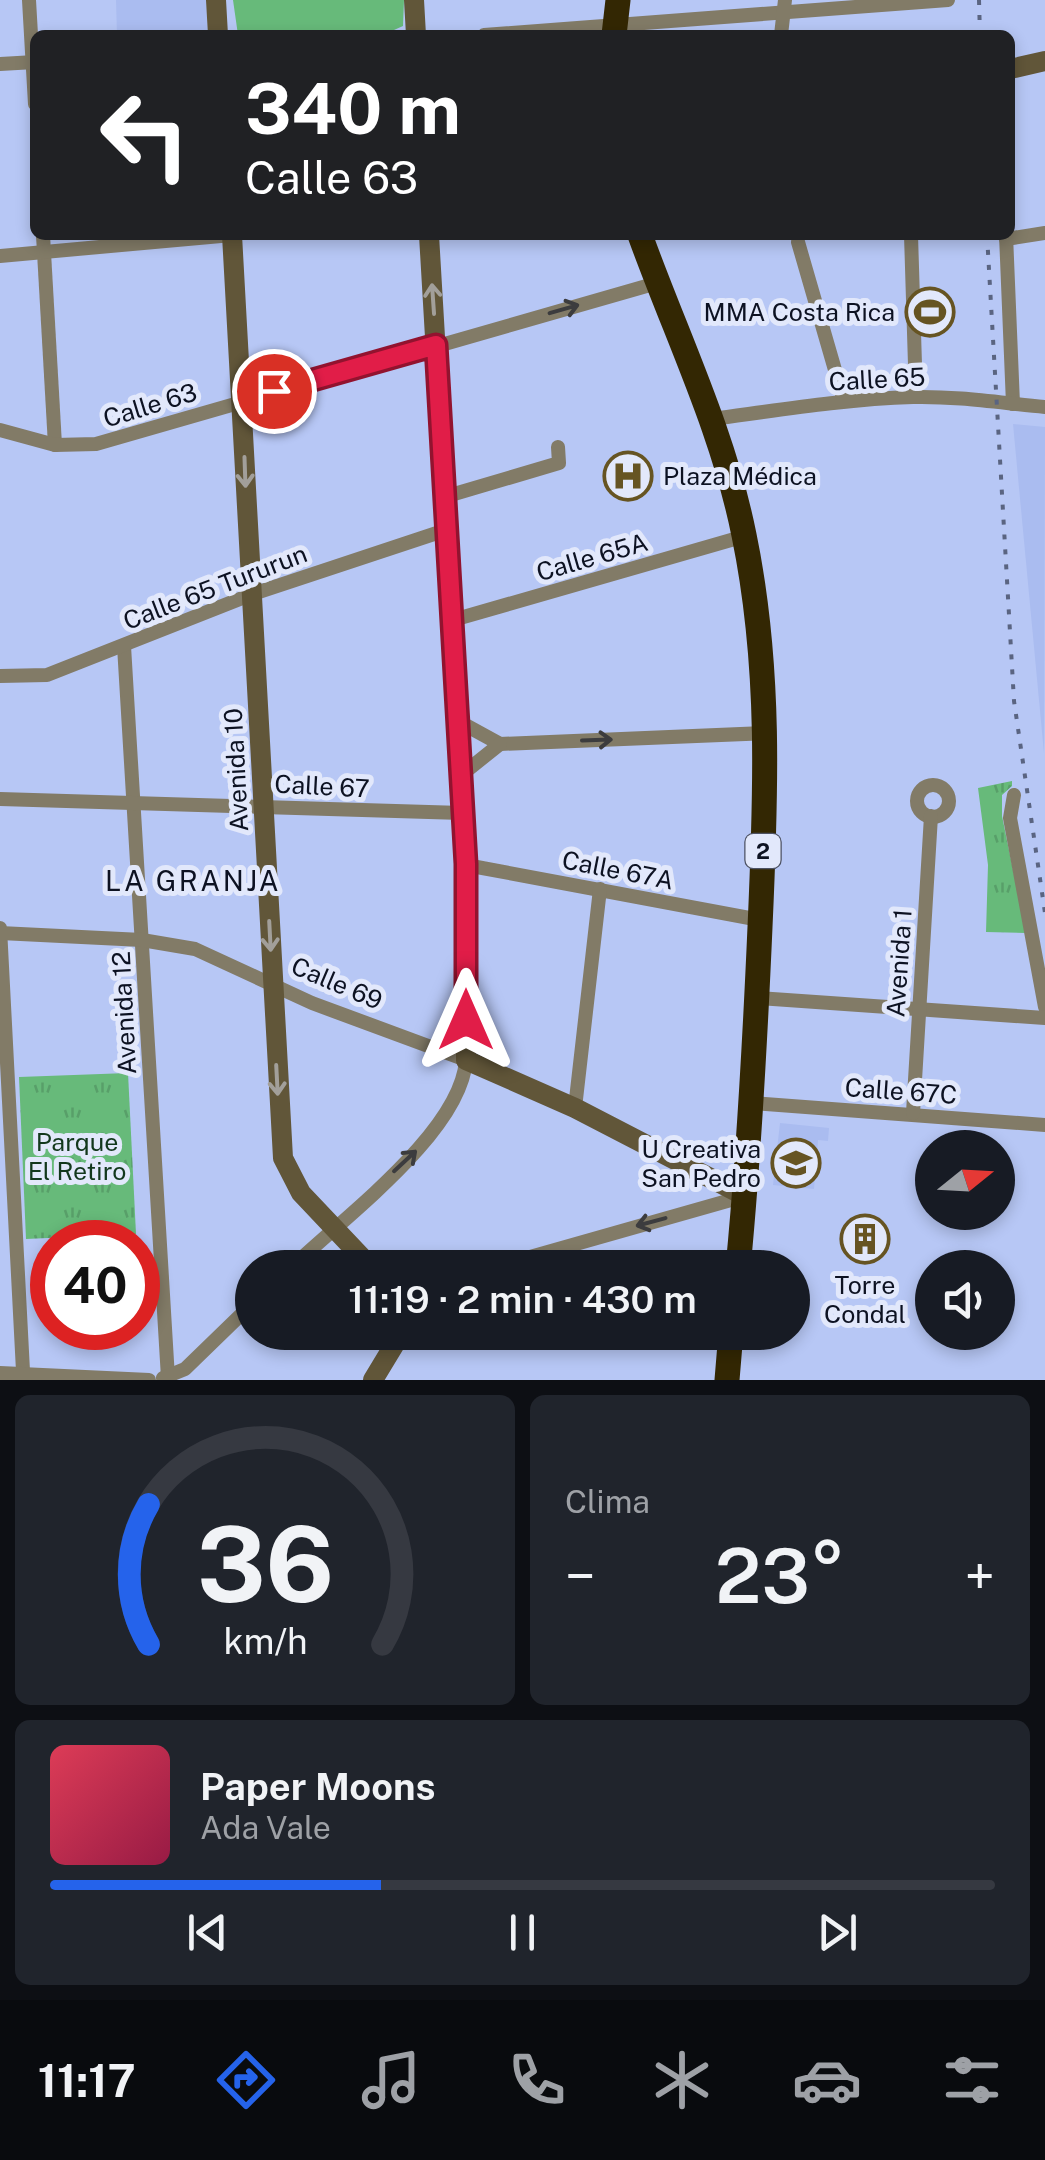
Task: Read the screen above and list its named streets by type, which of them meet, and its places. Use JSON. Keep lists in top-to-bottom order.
{
  "streets": {
    "highway": ["2"],
    "street": [
      "Calle 65",
      "Calle 63",
      "Calle 65A",
      "Calle 65 Tururun",
      "Avenida 10",
      "Calle 67",
      "Calle 67A",
      "Avenida 1",
      "Calle 69",
      "Avenida 12",
      "Calle 67C"
    ]
  },
  "crossings": [
    ["Calle 65", "2"],
    ["Calle 63", "Avenida 10"],
    ["Calle 63", "2"],
    ["Calle 65A", "2"],
    ["Calle 65 Tururun", "Avenida 10"],
    ["Calle 65 Tururun", "Avenida 12"],
    ["Avenida 10", "Calle 67"],
    ["Avenida 10", "Calle 69"],
    ["Calle 67", "Avenida 12"],
    ["2", "Calle 67A"],
    ["2", "Calle 69"],
    ["2", "Calle 67C"],
    ["Avenida 1", "Calle 67C"],
    ["Calle 69", "Avenida 12"]
  ],
  "one_way": ["Avenida 10"],
  "districts": ["LA GRANJA"],
  "parks": ["Parque El Retiro"],
  "places": {
    "sports": ["MMA Costa Rica"],
    "hospital": ["Plaza Médica"],
    "school or university": ["U Creativa San Pedro"],
    "building": ["Torre Condal"]
  },
  "north": "right",
  "page": {
    "turn": ["340 m", "Calle 63"],
    "limit": "40",
    "trip": "11:19 · 2 min · 430 m",
    "tile": "Clima",
    "heat": ["−", "23°", "+"],
    "song": ["Paper Moons", "Ada Vale"],
    "tabs": "11:17",
    "gauge": ["36", "km/h"]
  }
}
